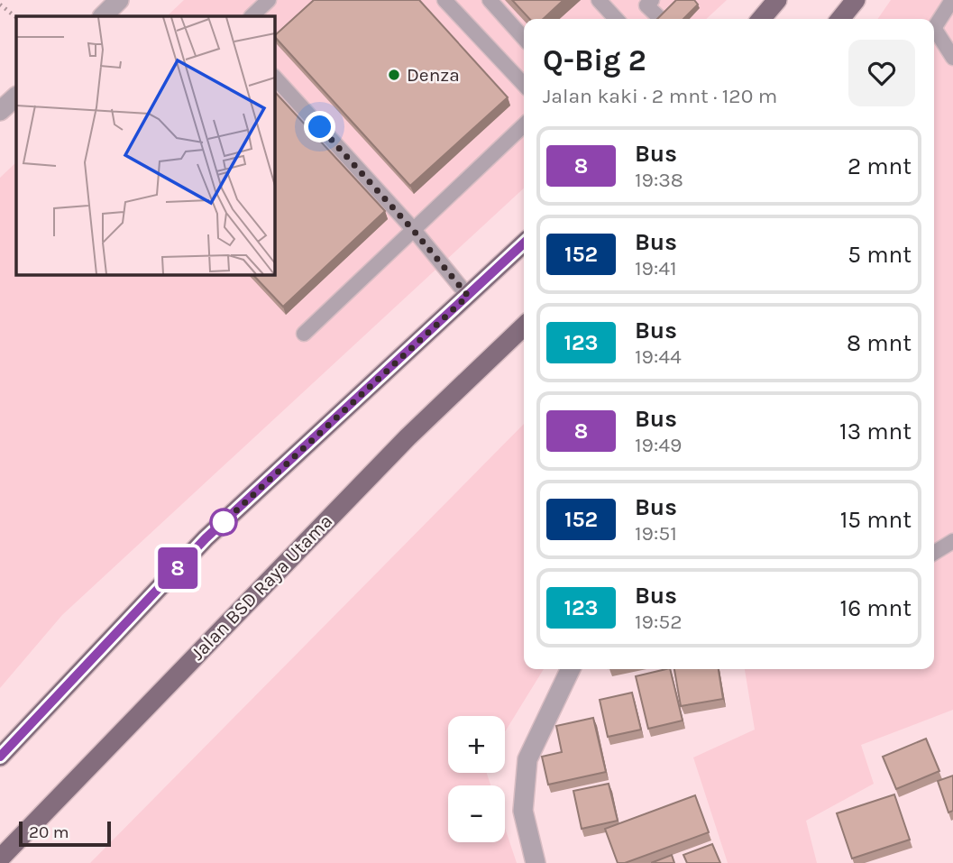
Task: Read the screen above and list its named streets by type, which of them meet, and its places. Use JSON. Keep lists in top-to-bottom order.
{
  "streets": {
    "main road": ["Jalan BSD Raya Utama"]
  },
  "places": ["Denza"],
  "lines": ["bus line 8"],
  "scale_bar": "20 m",
  "page": {
    "on_map": "8",
    "heading": ["Q-Big 2", "Jalan kaki · 2 mnt · 120 m"],
    "list": [
      {
        "mark": "8",
        "name": "Bus",
        "note": "19:38",
        "value": "2 mnt"
      },
      {
        "mark": "152",
        "name": "Bus",
        "note": "19:41",
        "value": "5 mnt"
      },
      {
        "mark": "123",
        "name": "Bus",
        "note": "19:44",
        "value": "8 mnt"
      },
      {
        "mark": "8",
        "name": "Bus",
        "note": "19:49",
        "value": "13 mnt"
      },
      {
        "mark": "152",
        "name": "Bus",
        "note": "19:51",
        "value": "15 mnt"
      },
      {
        "mark": "123",
        "name": "Bus",
        "note": "19:52",
        "value": "16 mnt"
      }
    ],
    "map_buttons": ["+", "−"],
    "scale": "20 m"
  }
}
